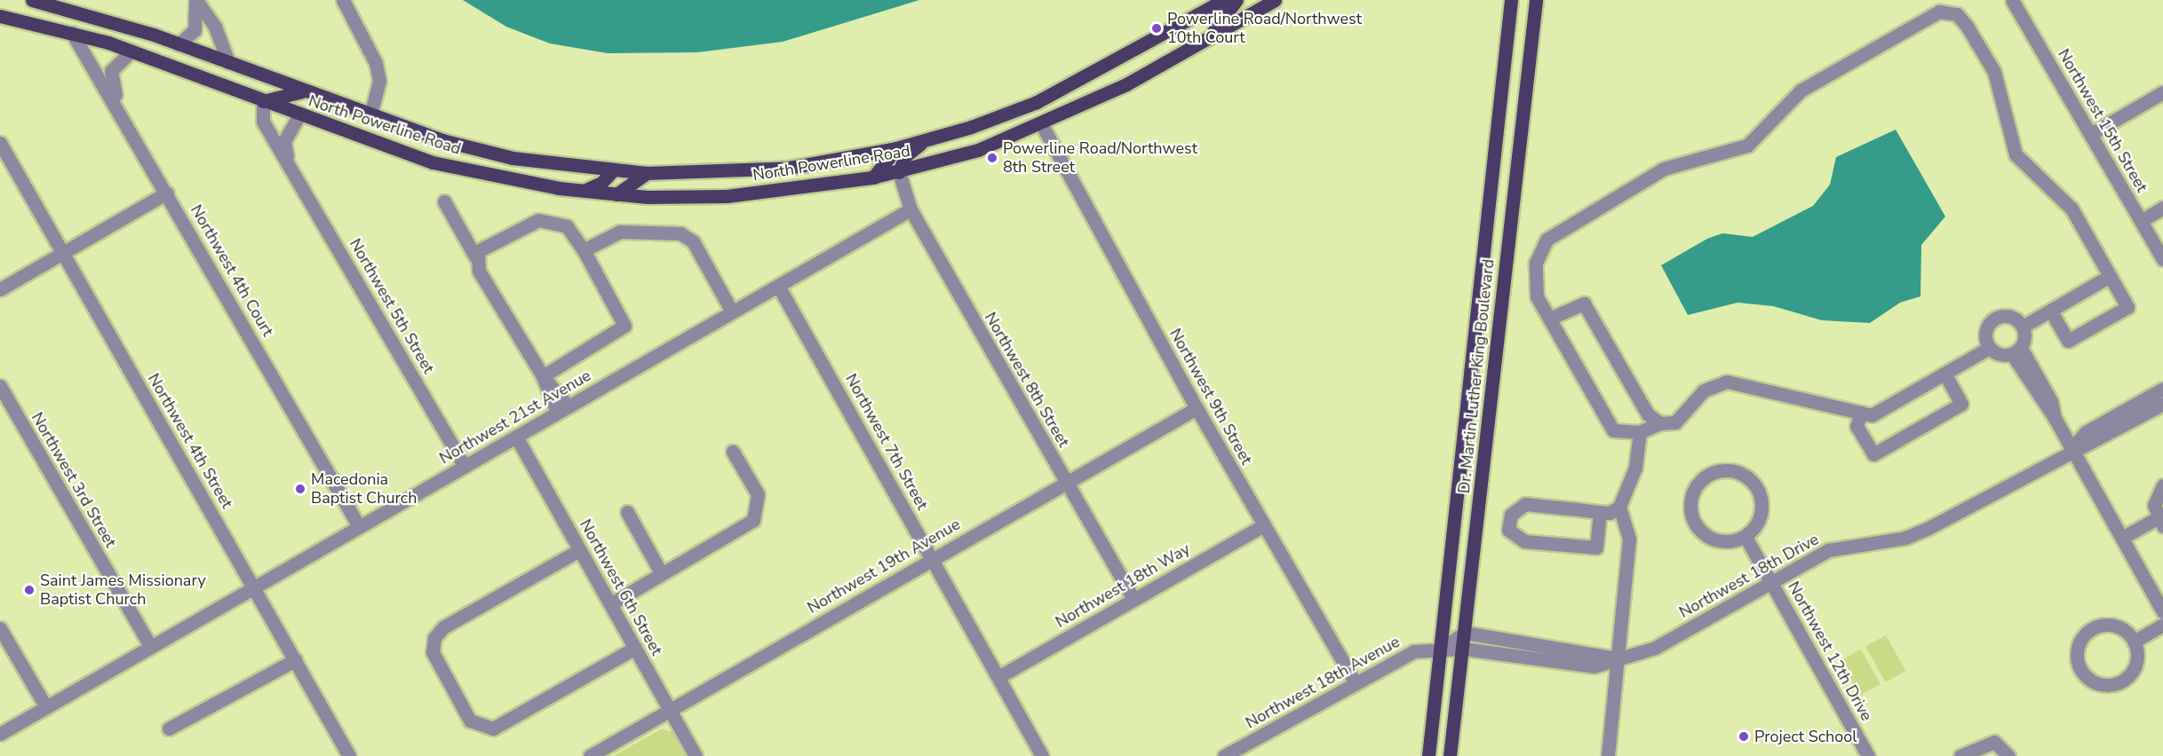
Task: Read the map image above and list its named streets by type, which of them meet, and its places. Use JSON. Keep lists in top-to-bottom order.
{
  "streets": {
    "main road": ["North Powerline Road", "Dr. Martin Luther King Boulevard"],
    "street": [
      "Northwest 15th Street",
      "Northwest 4th Court",
      "Northwest 5th Street",
      "Northwest 8th Street",
      "Northwest 9th Street",
      "Northwest 21st Avenue",
      "Northwest 4th Street",
      "Northwest 7th Street",
      "Northwest 3rd Street",
      "Northwest 19th Avenue",
      "Northwest 18th Drive",
      "Northwest 18th Way",
      "Northwest 6th Street",
      "Northwest 12th Drive",
      "Northwest 18th Avenue"
    ]
  },
  "crossings": [
    ["North Powerline Road", "Northwest 4th Court"],
    ["North Powerline Road", "Northwest 5th Street"],
    ["North Powerline Road", "Northwest 8th Street"],
    ["North Powerline Road", "Northwest 9th Street"],
    ["Northwest 4th Court", "Northwest 21st Avenue"],
    ["Northwest 5th Street", "Northwest 21st Avenue"],
    ["Dr. Martin Luther King Boulevard", "Northwest 18th Drive"],
    ["Dr. Martin Luther King Boulevard", "Northwest 18th Avenue"],
    ["Northwest 8th Street", "Northwest 21st Avenue"],
    ["Northwest 8th Street", "Northwest 19th Avenue"],
    ["Northwest 8th Street", "Northwest 18th Way"],
    ["Northwest 9th Street", "Northwest 19th Avenue"],
    ["Northwest 9th Street", "Northwest 18th Way"],
    ["Northwest 9th Street", "Northwest 18th Avenue"],
    ["Northwest 21st Avenue", "Northwest 4th Street"],
    ["Northwest 21st Avenue", "Northwest 7th Street"],
    ["Northwest 21st Avenue", "Northwest 3rd Street"],
    ["Northwest 21st Avenue", "Northwest 6th Street"],
    ["Northwest 7th Street", "Northwest 19th Avenue"],
    ["Northwest 7th Street", "Northwest 18th Way"],
    ["Northwest 19th Avenue", "Northwest 6th Street"],
    ["Northwest 18th Drive", "Northwest 12th Drive"],
    ["Northwest 18th Drive", "Northwest 18th Avenue"]
  ],
  "places": [
    "Powerline Road/Northwest 10th Court",
    "Powerline Road/Northwest 8th Street",
    "Macedonia Baptist Church",
    "Saint James Missionary Baptist Church",
    "Project School"
  ]
}
